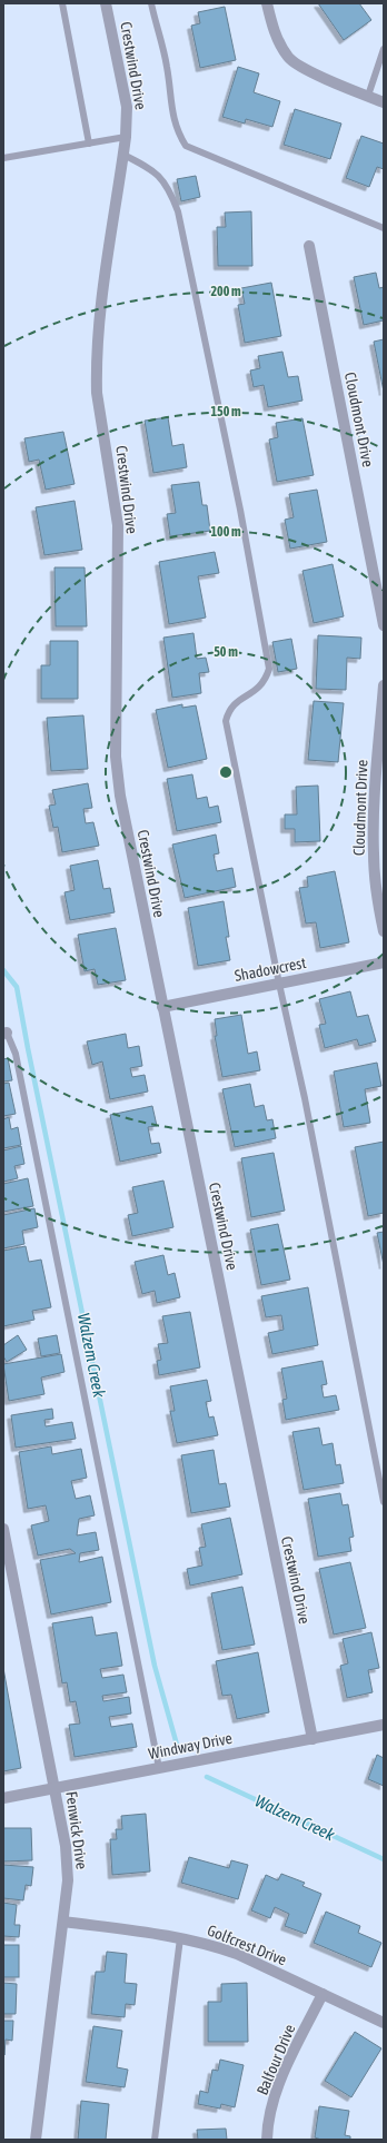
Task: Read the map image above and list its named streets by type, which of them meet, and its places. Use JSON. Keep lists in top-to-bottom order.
{
  "streets": {
    "street": [
      "Crestwind Drive",
      "Cloudmont Drive",
      "Shadowcrest",
      "Windway Drive",
      "Fenwick Drive",
      "Golfcrest Drive",
      "Balfour Drive"
    ]
  },
  "crossings": [
    ["Crestwind Drive", "Shadowcrest"],
    ["Crestwind Drive", "Windway Drive"],
    ["Windway Drive", "Fenwick Drive"],
    ["Fenwick Drive", "Golfcrest Drive"],
    ["Golfcrest Drive", "Balfour Drive"]
  ],
  "water": ["Walzem Creek"],
  "rings": [
    "200 m",
    "150 m",
    "100 m",
    "50 m"
  ]
}
